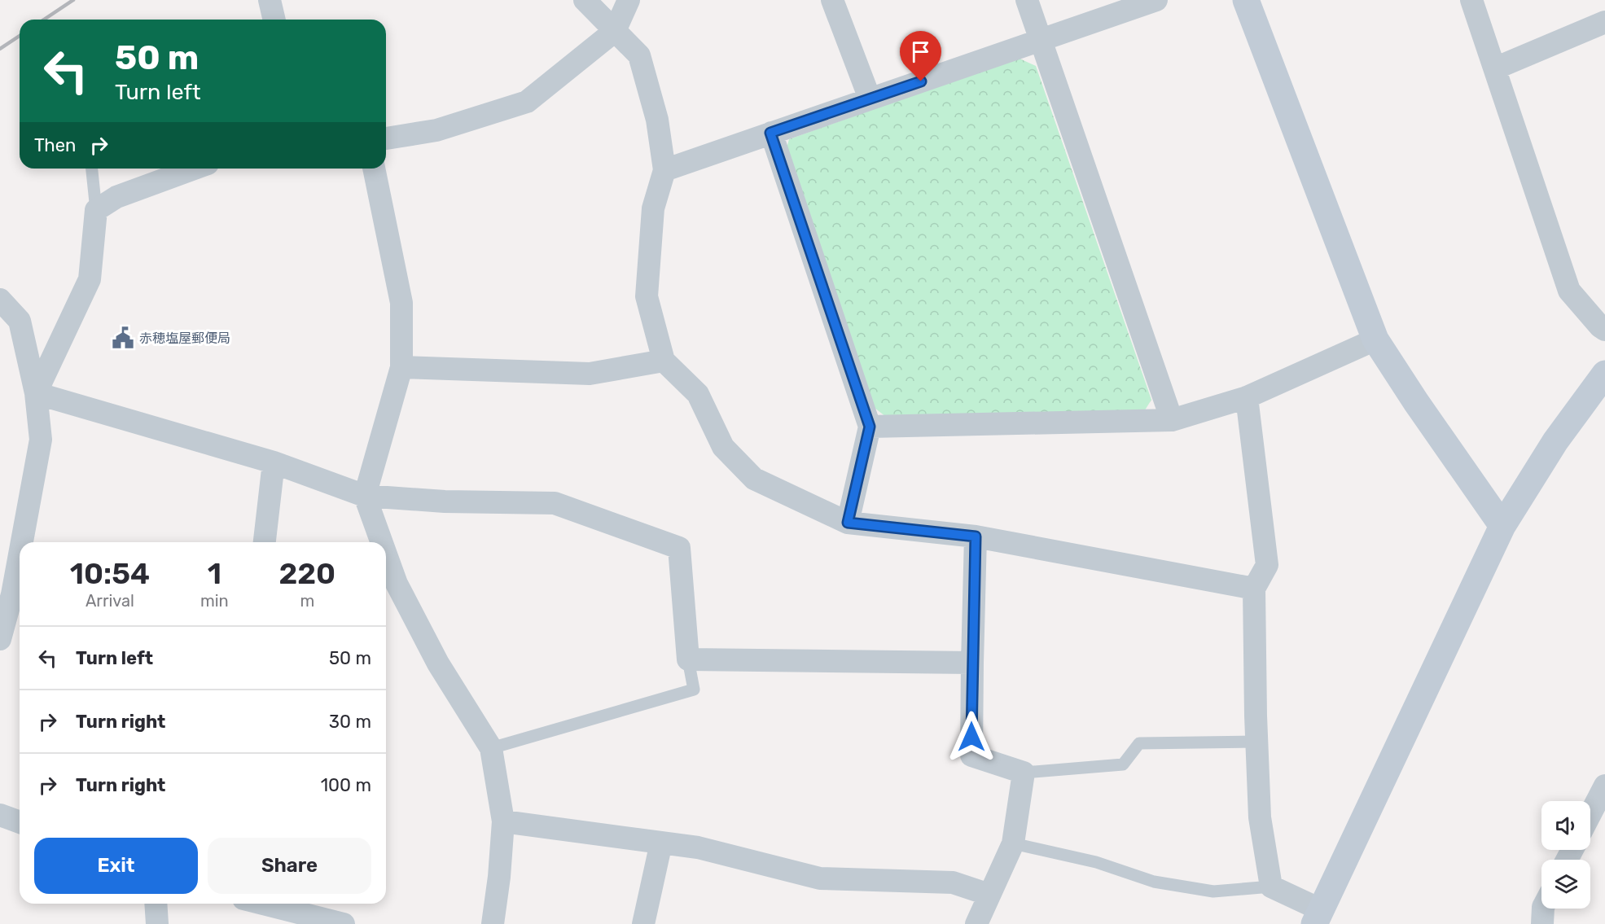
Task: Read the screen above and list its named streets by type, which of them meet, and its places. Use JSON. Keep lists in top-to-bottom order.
{
  "places": {
    "public building": ["赤穂塩屋郵便局"]
  },
  "page": {
    "turn": ["50 m", "Turn left"],
    "then": "Then",
    "eta": [
      "10:54",
      "Arrival",
      "1",
      "min",
      "220",
      "m"
    ],
    "list": [
      {
        "name": "Turn left",
        "value": "50 m"
      },
      {
        "name": "Turn right",
        "value": "30 m"
      },
      {
        "name": "Turn right",
        "value": "100 m"
      }
    ],
    "buttons": ["Exit", "Share"]
  }
}
